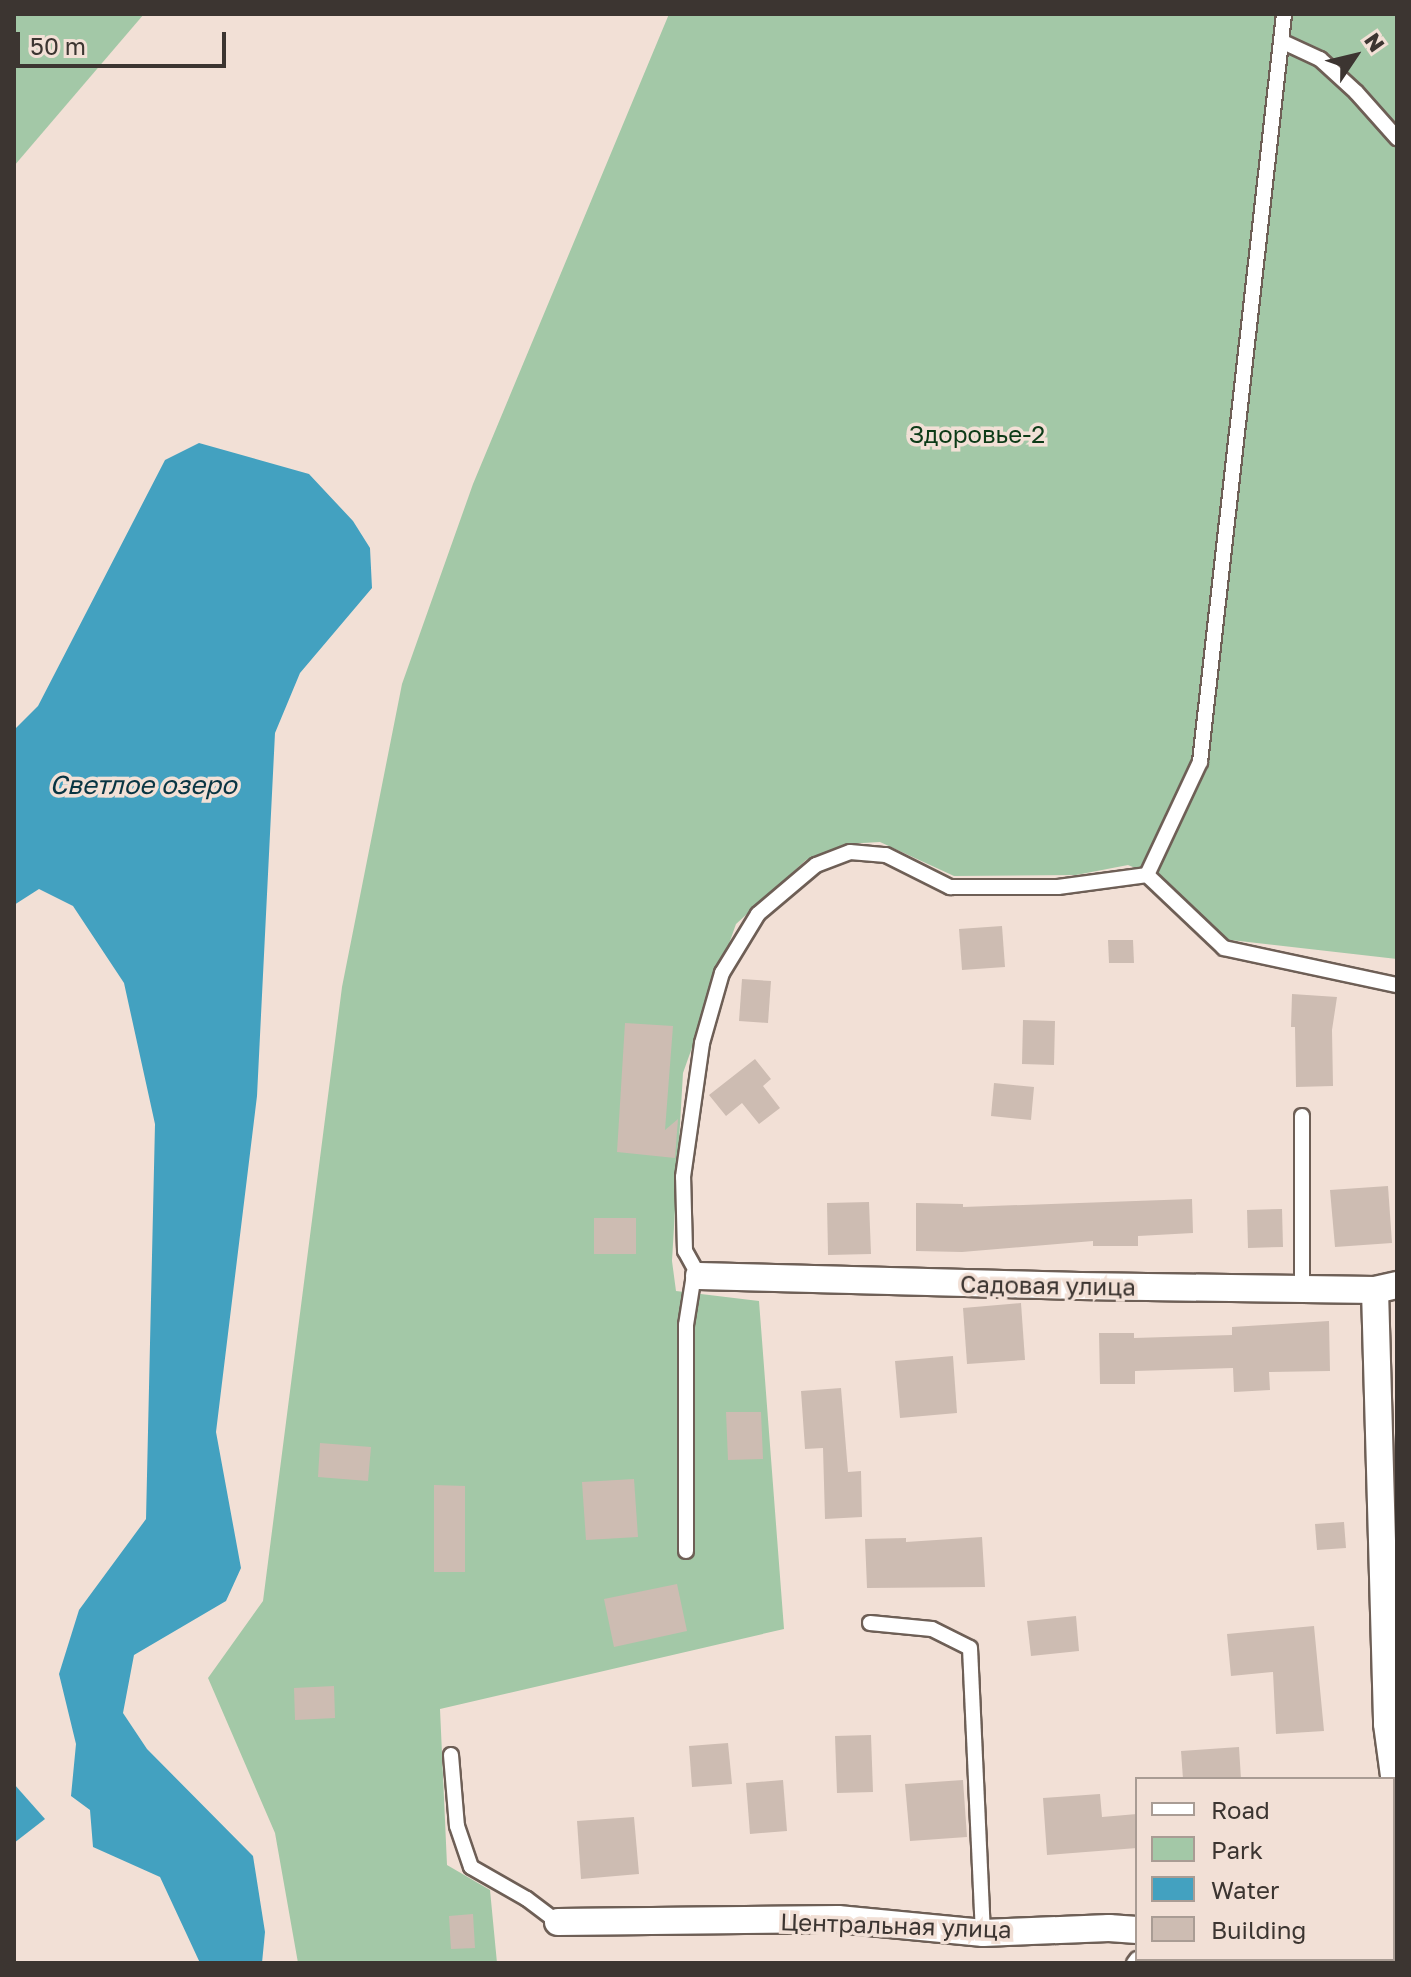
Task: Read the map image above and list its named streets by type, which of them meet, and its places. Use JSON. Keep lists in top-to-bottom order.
{
  "streets": {
    "street": ["Садовая улица", "Центральная улица"]
  },
  "water": ["Светлое озеро"],
  "parks": ["Здоровье-2"],
  "legend": [
    "Road",
    "Park",
    "Water",
    "Building"
  ],
  "scale_bar": "50 m",
  "north": "top right"
}
